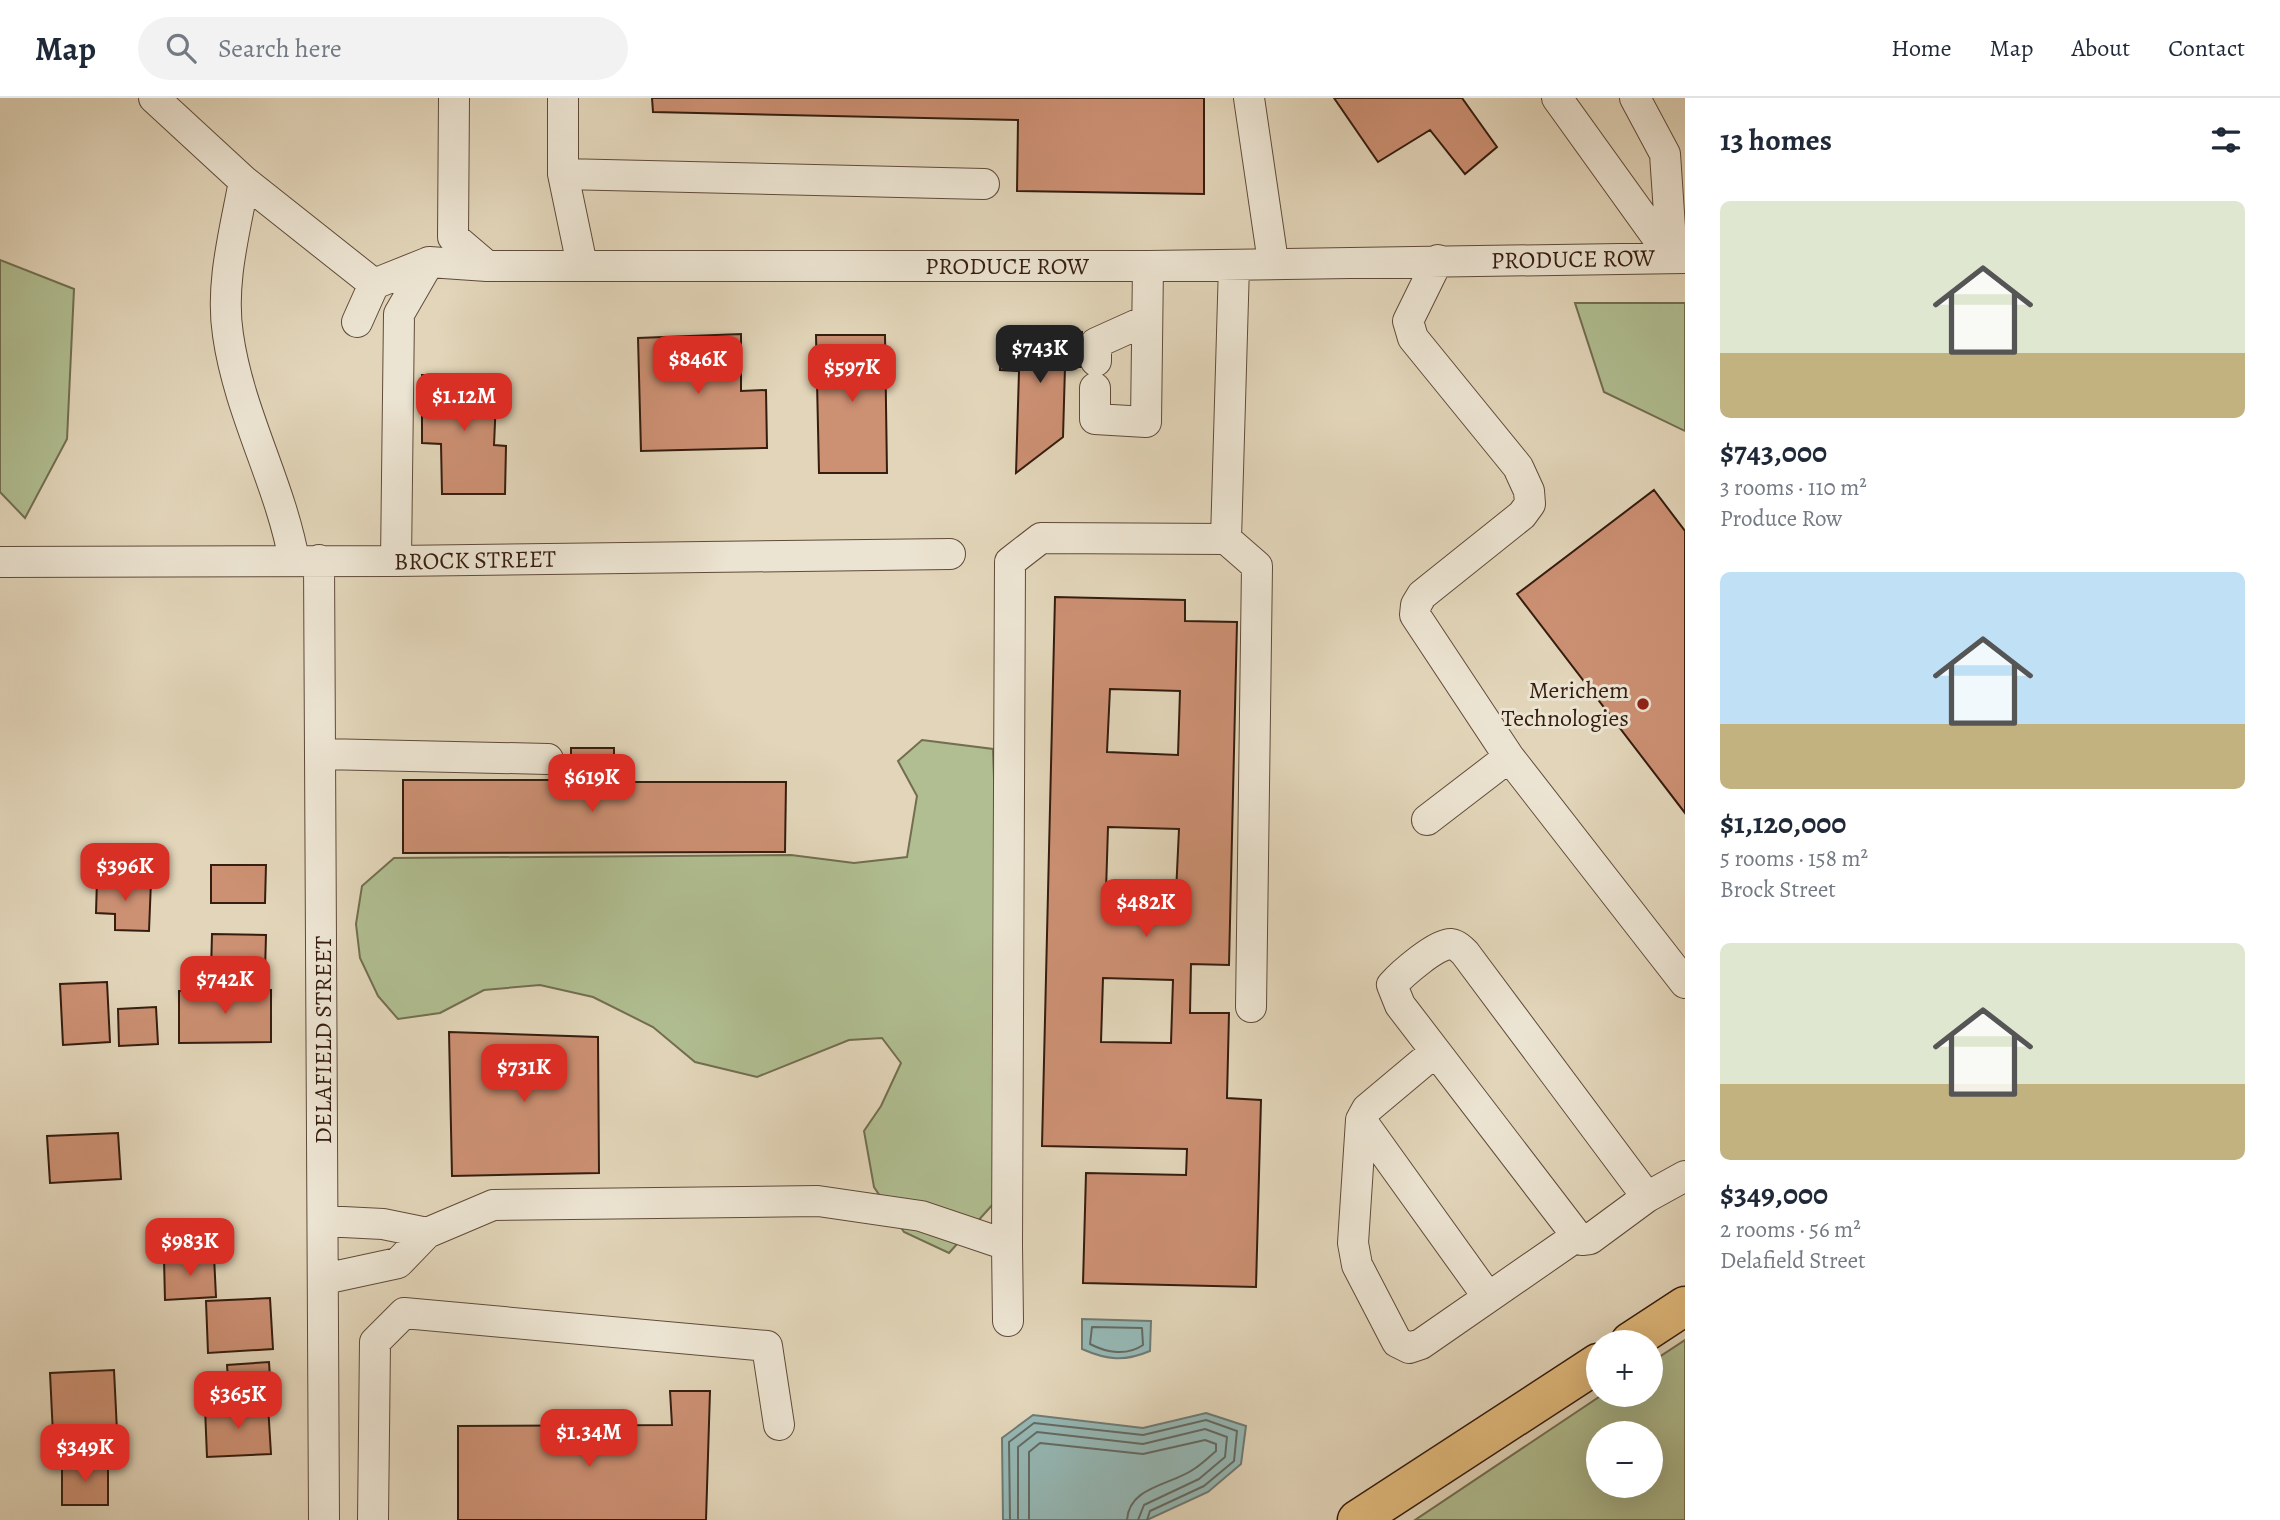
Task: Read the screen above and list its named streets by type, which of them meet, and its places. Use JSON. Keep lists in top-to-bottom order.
{
  "streets": {
    "street": ["PRODUCE ROW", "BROCK STREET", "DELAFIELD STREET"]
  },
  "crossings": [
    ["BROCK STREET", "DELAFIELD STREET"]
  ],
  "places": ["Merichem Technologies"],
  "page": {
    "header": "Map",
    "search": "Search here",
    "nav": [
      "Home",
      "Map",
      "About",
      "Contact"
    ],
    "heading": "13 homes",
    "list": [
      {
        "name": "$743,000",
        "note": "3 rooms · 110 m² · Produce Row"
      },
      {
        "name": "$1,120,000",
        "note": "5 rooms · 158 m² · Brock Street"
      },
      {
        "name": "$349,000",
        "note": "2 rooms · 56 m² · Delafield Street"
      }
    ],
    "price": [
      "$743K",
      "$846K",
      "$597K",
      "$1.12M",
      "$619K",
      "$396K",
      "$482K",
      "$742K",
      "$731K",
      "$983K",
      "$365K",
      "$1.34M",
      "$349K"
    ],
    "map_buttons": ["+", "−"]
  }
}
